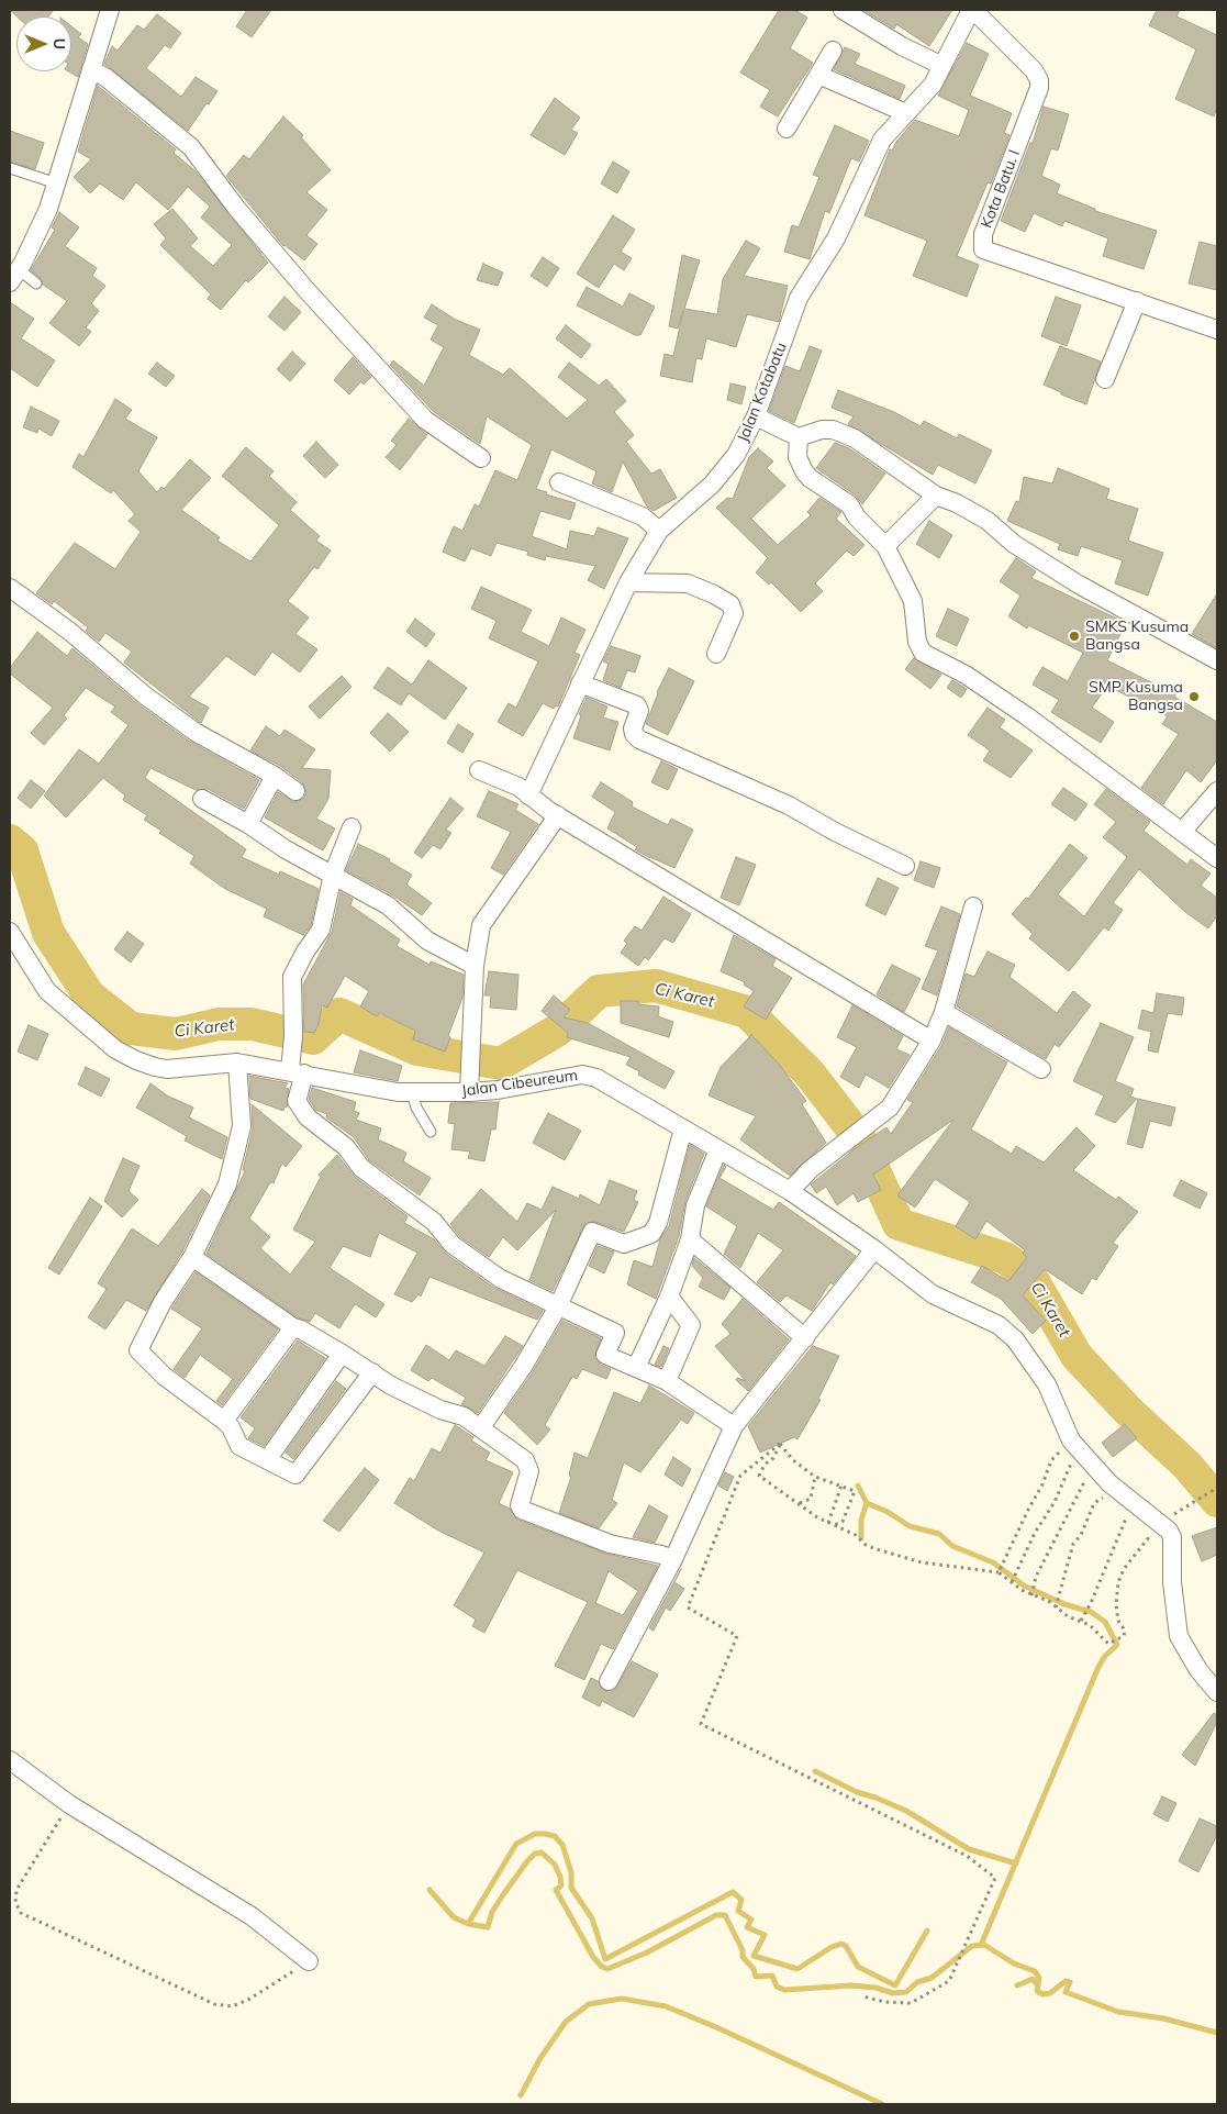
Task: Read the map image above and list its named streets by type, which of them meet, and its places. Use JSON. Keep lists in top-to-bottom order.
{
  "streets": {
    "street": ["Kota Batu. I", "Jalan Kotabatu", "Jalan Cibeureum"]
  },
  "crossings": [
    ["Kota Batu. I", "Jalan Kotabatu"]
  ],
  "water": ["Ci Karet"],
  "places": ["SMKS Kusuma Bangsa", "SMP Kusuma Bangsa"],
  "north": "right"
}
